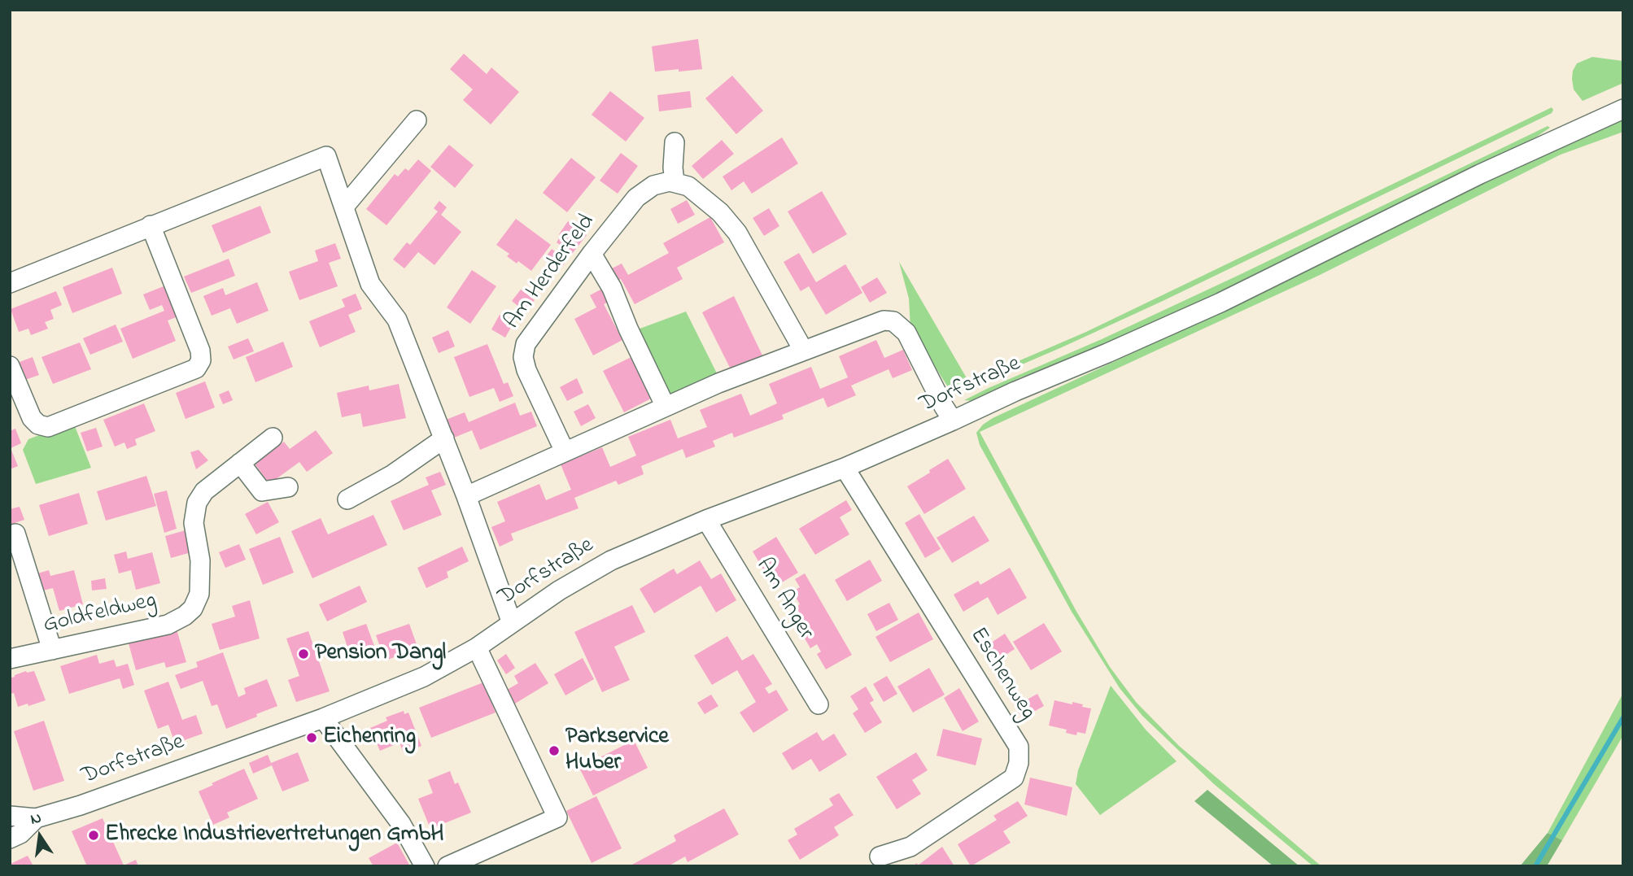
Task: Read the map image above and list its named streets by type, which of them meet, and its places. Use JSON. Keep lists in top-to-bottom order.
{
  "streets": {
    "street": [
      "Am Herderfeld",
      "Dorfstraße",
      "Am Anger",
      "Goldfeldweg",
      "Eschenweg"
    ]
  },
  "crossings": [
    ["Dorfstraße", "Am Anger"],
    ["Dorfstraße", "Eschenweg"]
  ],
  "places": [
    "Pension Dangl",
    "Eichenring",
    "Parkservice Huber",
    "Ehrecke Industrievertretungen GmbH"
  ],
  "north": "top"
}
